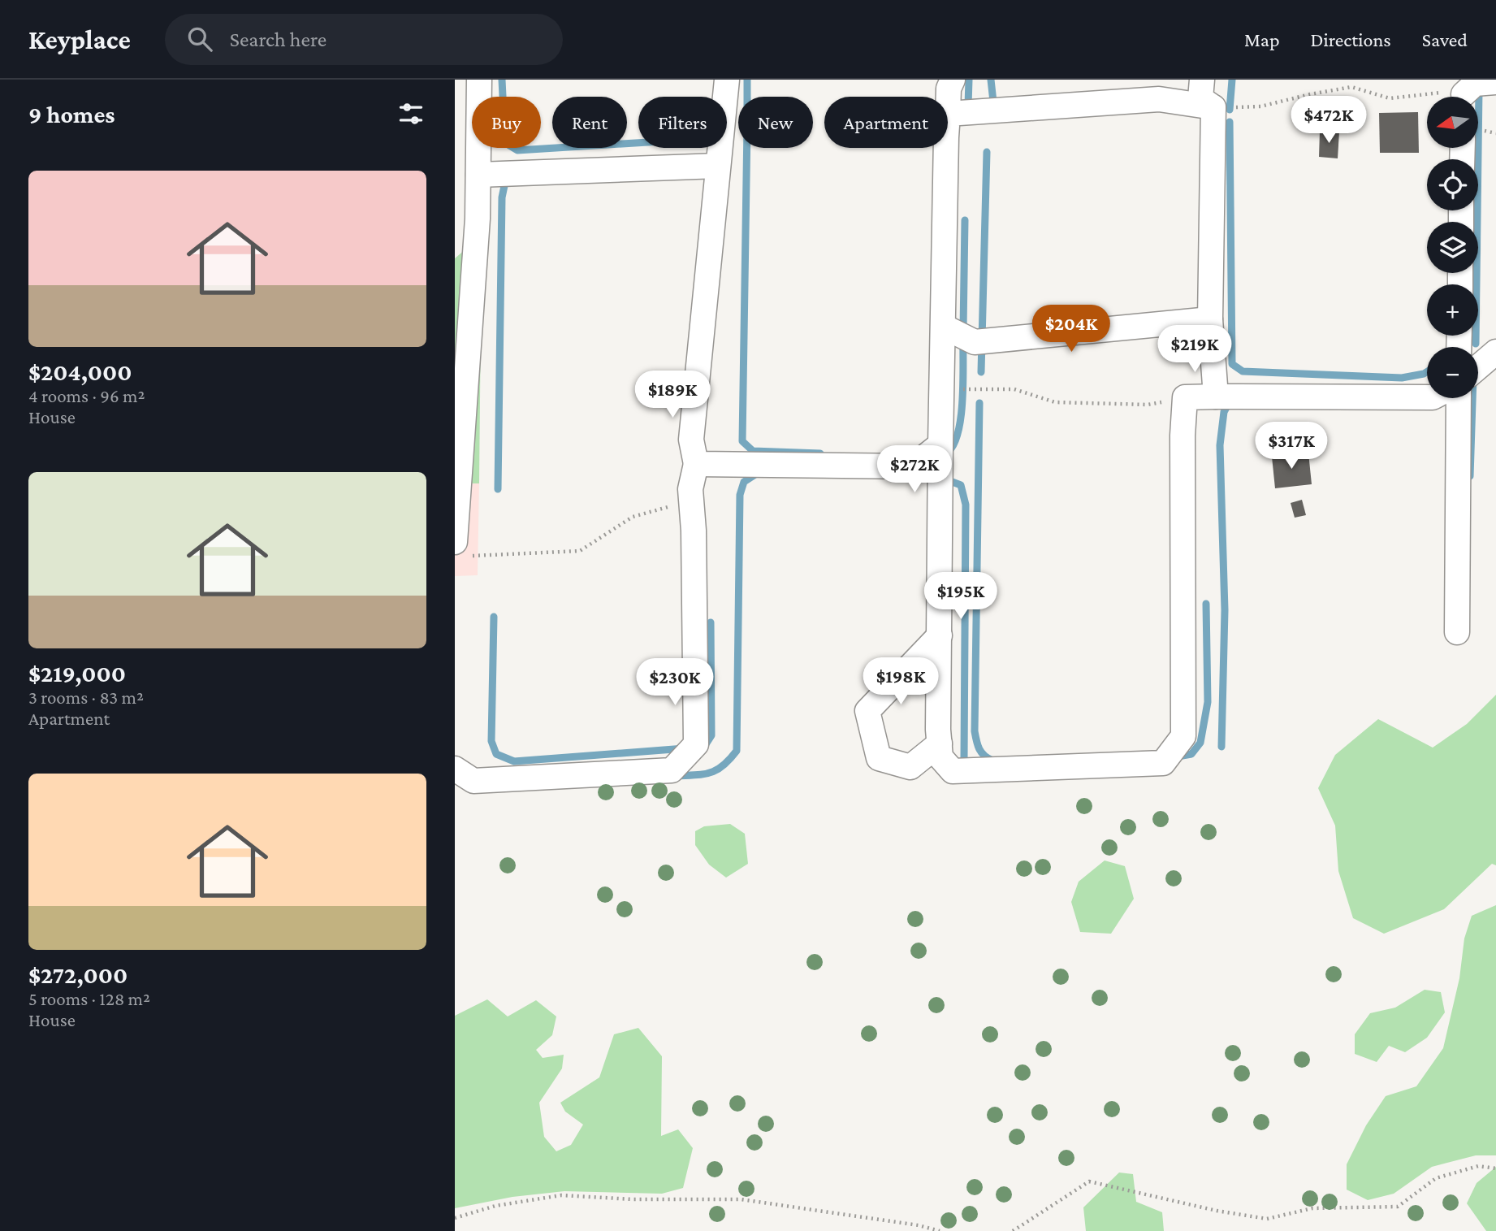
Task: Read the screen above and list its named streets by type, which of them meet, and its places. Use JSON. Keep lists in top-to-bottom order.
{
  "north": "left",
  "page": {
    "header": "Keyplace",
    "search": "Search here",
    "nav": ["Map", "Directions", "Saved"],
    "heading": "9 homes",
    "price": [
      "$472K",
      "$204K",
      "$219K",
      "$189K",
      "$317K",
      "$272K",
      "$195K",
      "$198K",
      "$230K"
    ],
    "map_buttons": ["+", "−"],
    "chip": [
      "Buy",
      "Rent",
      "Filters",
      "New",
      "Apartment"
    ],
    "list": [
      {
        "name": "$204,000",
        "note": "4 rooms · 96 m² · House"
      },
      {
        "name": "$219,000",
        "note": "3 rooms · 83 m² · Apartment"
      },
      {
        "name": "$272,000",
        "note": "5 rooms · 128 m² · House"
      }
    ]
  }
}
